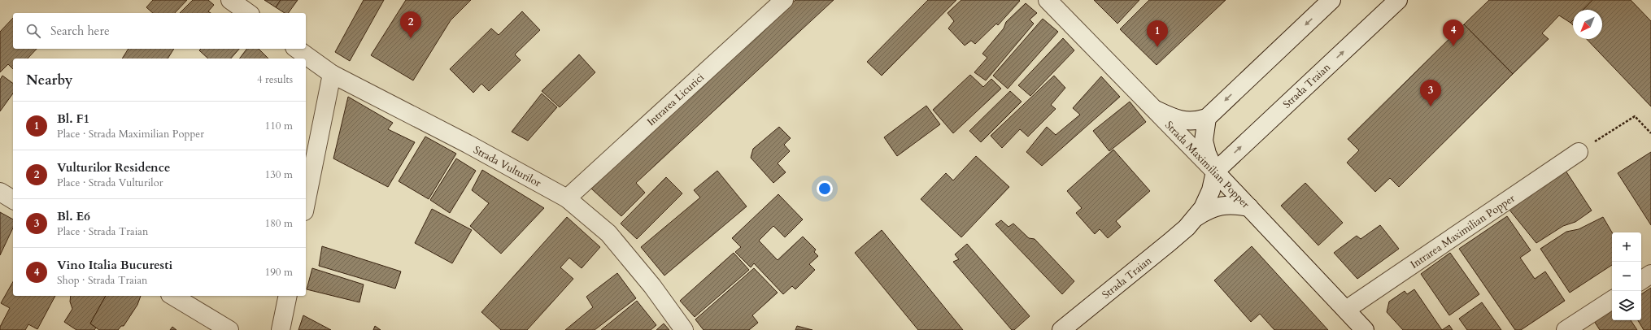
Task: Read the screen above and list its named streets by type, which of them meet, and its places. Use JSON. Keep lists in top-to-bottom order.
{
  "streets": {
    "street": [
      "Strada Traian",
      "Intrarea Licurici",
      "Strada Maximilian Popper",
      "Strada Vulturilor",
      "Intrarea Maximilian Popper"
    ]
  },
  "crossings": [
    ["Strada Traian", "Strada Maximilian Popper"],
    ["Intrarea Licurici", "Strada Vulturilor"],
    ["Strada Maximilian Popper", "Intrarea Maximilian Popper"]
  ],
  "north": "bottom left",
  "page": {
    "pins": [
      "2",
      "4",
      "1",
      "3"
    ],
    "search": "Search here",
    "heading": ["Nearby", "4 results"],
    "list": [
      {
        "mark": "1",
        "name": "Bl. F1",
        "note": "Place · Strada Maximilian Popper",
        "value": "110 m"
      },
      {
        "mark": "2",
        "name": "Vulturilor Residence",
        "note": "Place · Strada Vulturilor",
        "value": "130 m"
      },
      {
        "mark": "3",
        "name": "Bl. E6",
        "note": "Place · Strada Traian",
        "value": "180 m"
      },
      {
        "mark": "4",
        "name": "Vino Italia Bucuresti",
        "note": "Shop · Strada Traian",
        "value": "190 m"
      }
    ],
    "map_buttons": ["+", "−"]
  }
}
